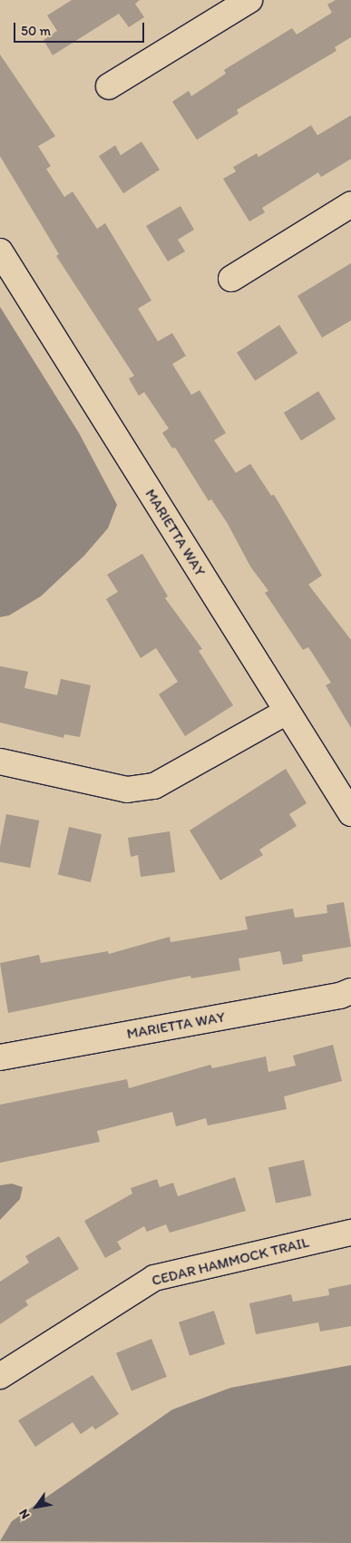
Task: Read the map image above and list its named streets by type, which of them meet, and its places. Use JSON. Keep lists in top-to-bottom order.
{
  "streets": {
    "street": ["MARIETTA WAY", "CEDAR HAMMOCK TRAIL"]
  },
  "scale_bar": "50 m",
  "north": "bottom left"
}
